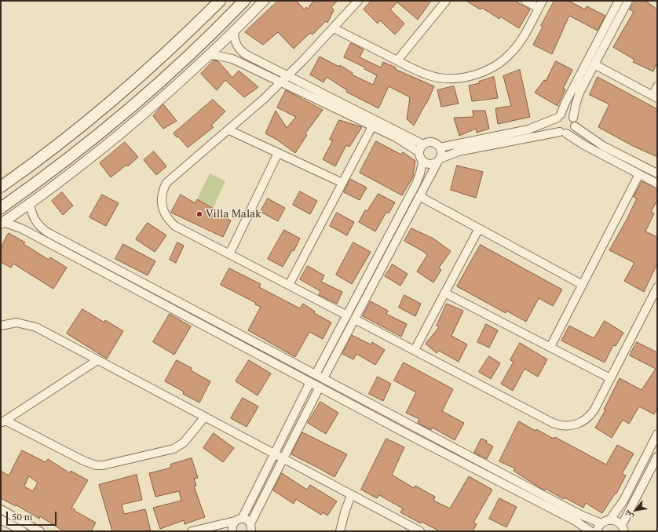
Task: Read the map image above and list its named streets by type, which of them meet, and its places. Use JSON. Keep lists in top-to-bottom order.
{
  "places": ["Villa Malak"],
  "scale_bar": "50 m",
  "north": "bottom left"
}
